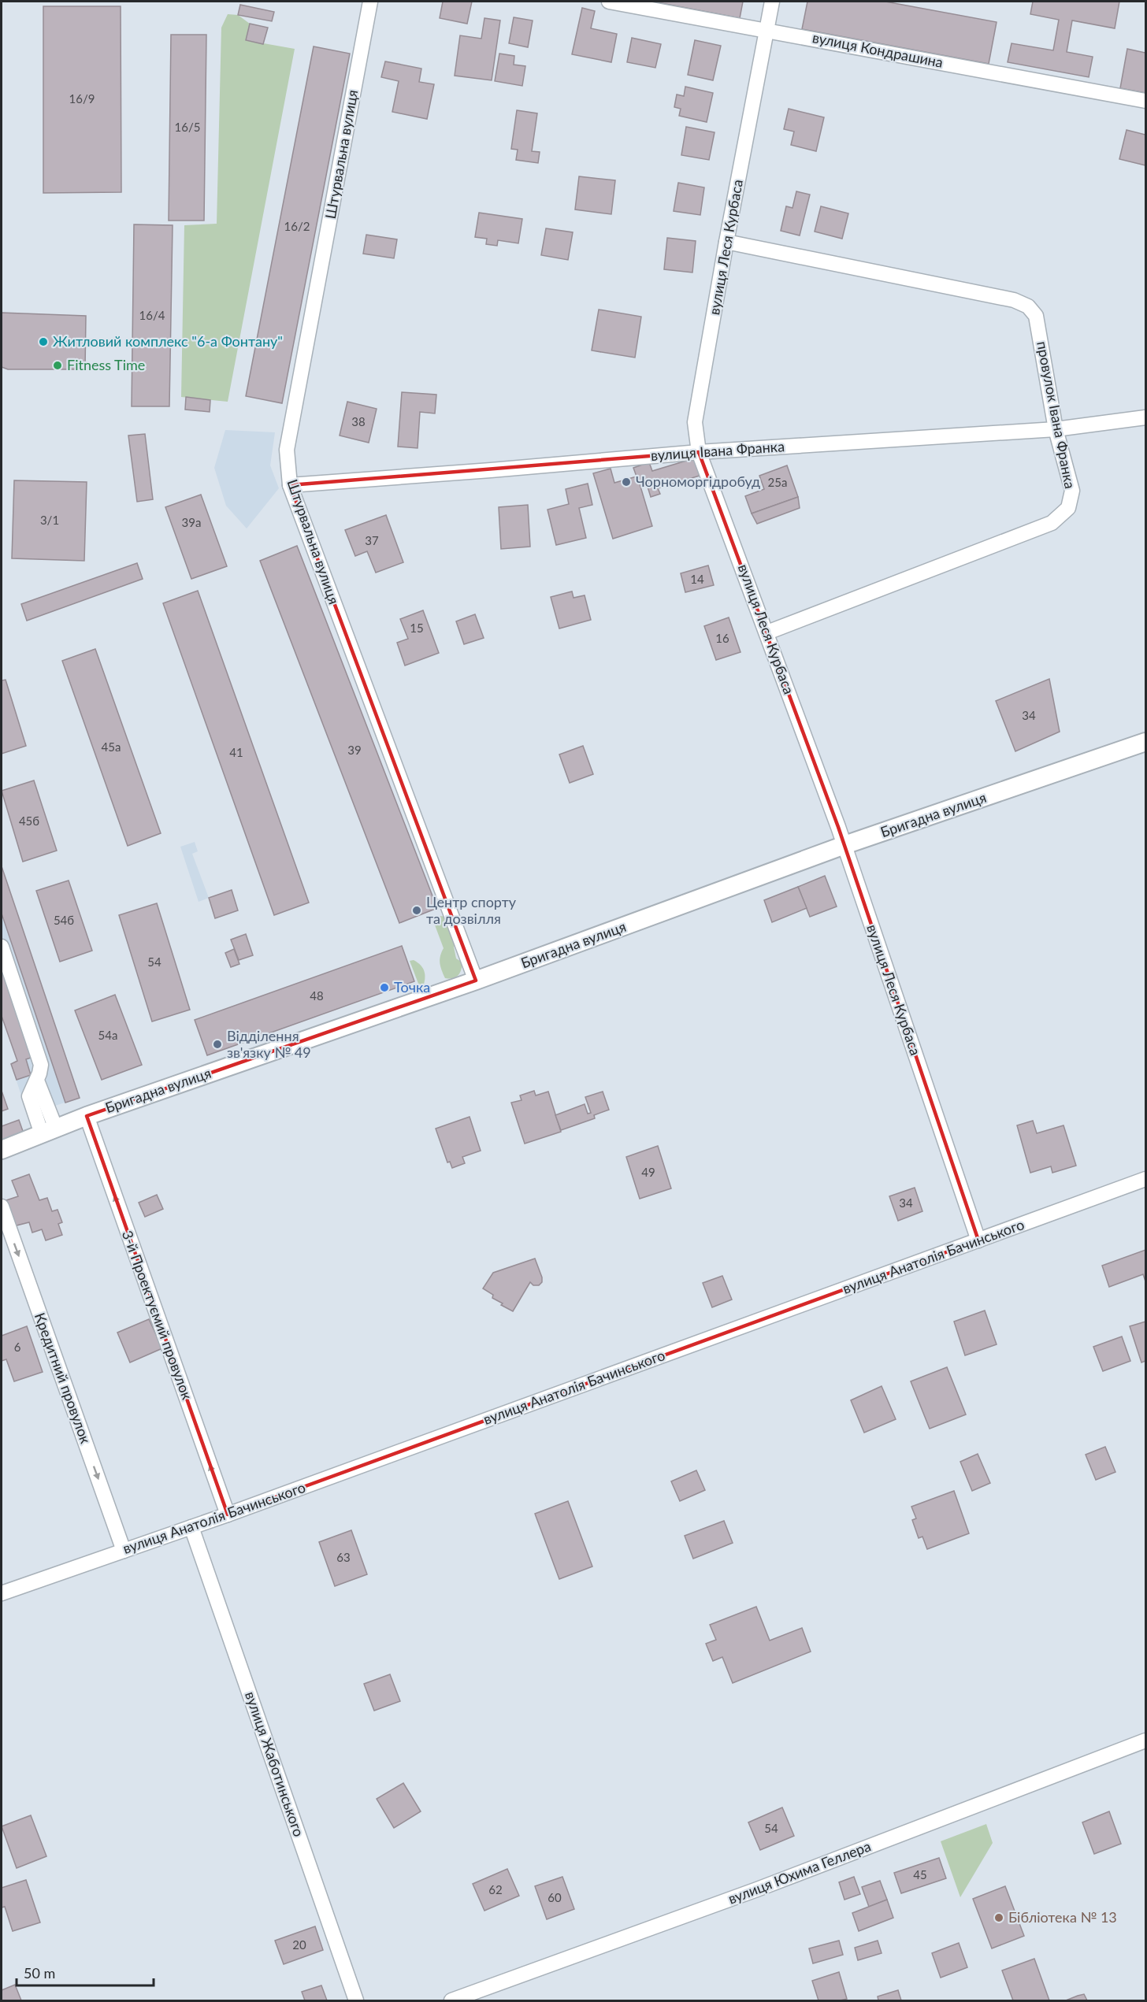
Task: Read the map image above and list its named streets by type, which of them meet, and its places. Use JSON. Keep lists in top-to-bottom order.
{
  "streets": {
    "street": [
      "вулиця Кондрашина",
      "Штурвальна вулиця",
      "вулиця Леся Курбаса",
      "провулок Івана Франка",
      "вулиця Івана Франка",
      "Бригадна вулиця",
      "вулиця Анатолія Бачинського",
      "3-й Проектуємий провулок",
      "Кредитний провулок",
      "вулиця Жаботинського",
      "вулиця Юхима Геллера"
    ]
  },
  "crossings": [
    ["вулиця Кондрашина", "вулиця Леся Курбаса"],
    ["Штурвальна вулиця", "вулиця Івана Франка"],
    ["Штурвальна вулиця", "Бригадна вулиця"],
    ["вулиця Леся Курбаса", "провулок Івана Франка"],
    ["вулиця Леся Курбаса", "вулиця Івана Франка"],
    ["вулиця Леся Курбаса", "Бригадна вулиця"],
    ["вулиця Леся Курбаса", "вулиця Анатолія Бачинського"],
    ["провулок Івана Франка", "вулиця Івана Франка"],
    ["Бригадна вулиця", "3-й Проектуємий провулок"],
    ["вулиця Анатолія Бачинського", "3-й Проектуємий провулок"],
    ["вулиця Анатолія Бачинського", "Кредитний провулок"],
    ["вулиця Анатолія Бачинського", "вулиця Жаботинського"]
  ],
  "one_way": ["3-й Проектуємий провулок", "Кредитний провулок"],
  "places": [
    "Житловий комплекс \"6-а Фонтану\"",
    "Fitness Time",
    "Чорноморгідробуд",
    "Центр спорту та дозвілля",
    "Точка",
    "Відділення зв'язку № 49",
    "Бібліотека № 13"
  ],
  "house_numbers": [
    "16/9",
    "16/5",
    "16/2",
    "16/4",
    "38",
    "25а",
    "3/1",
    "39а",
    "37",
    "14",
    "15",
    "16",
    "34",
    "45а",
    "39",
    "41",
    "45б",
    "54б",
    "54",
    "48",
    "54а",
    "49",
    "34",
    "6",
    "63",
    "54",
    "45",
    "62",
    "60",
    "20"
  ],
  "scale_bar": "50 m"
}
